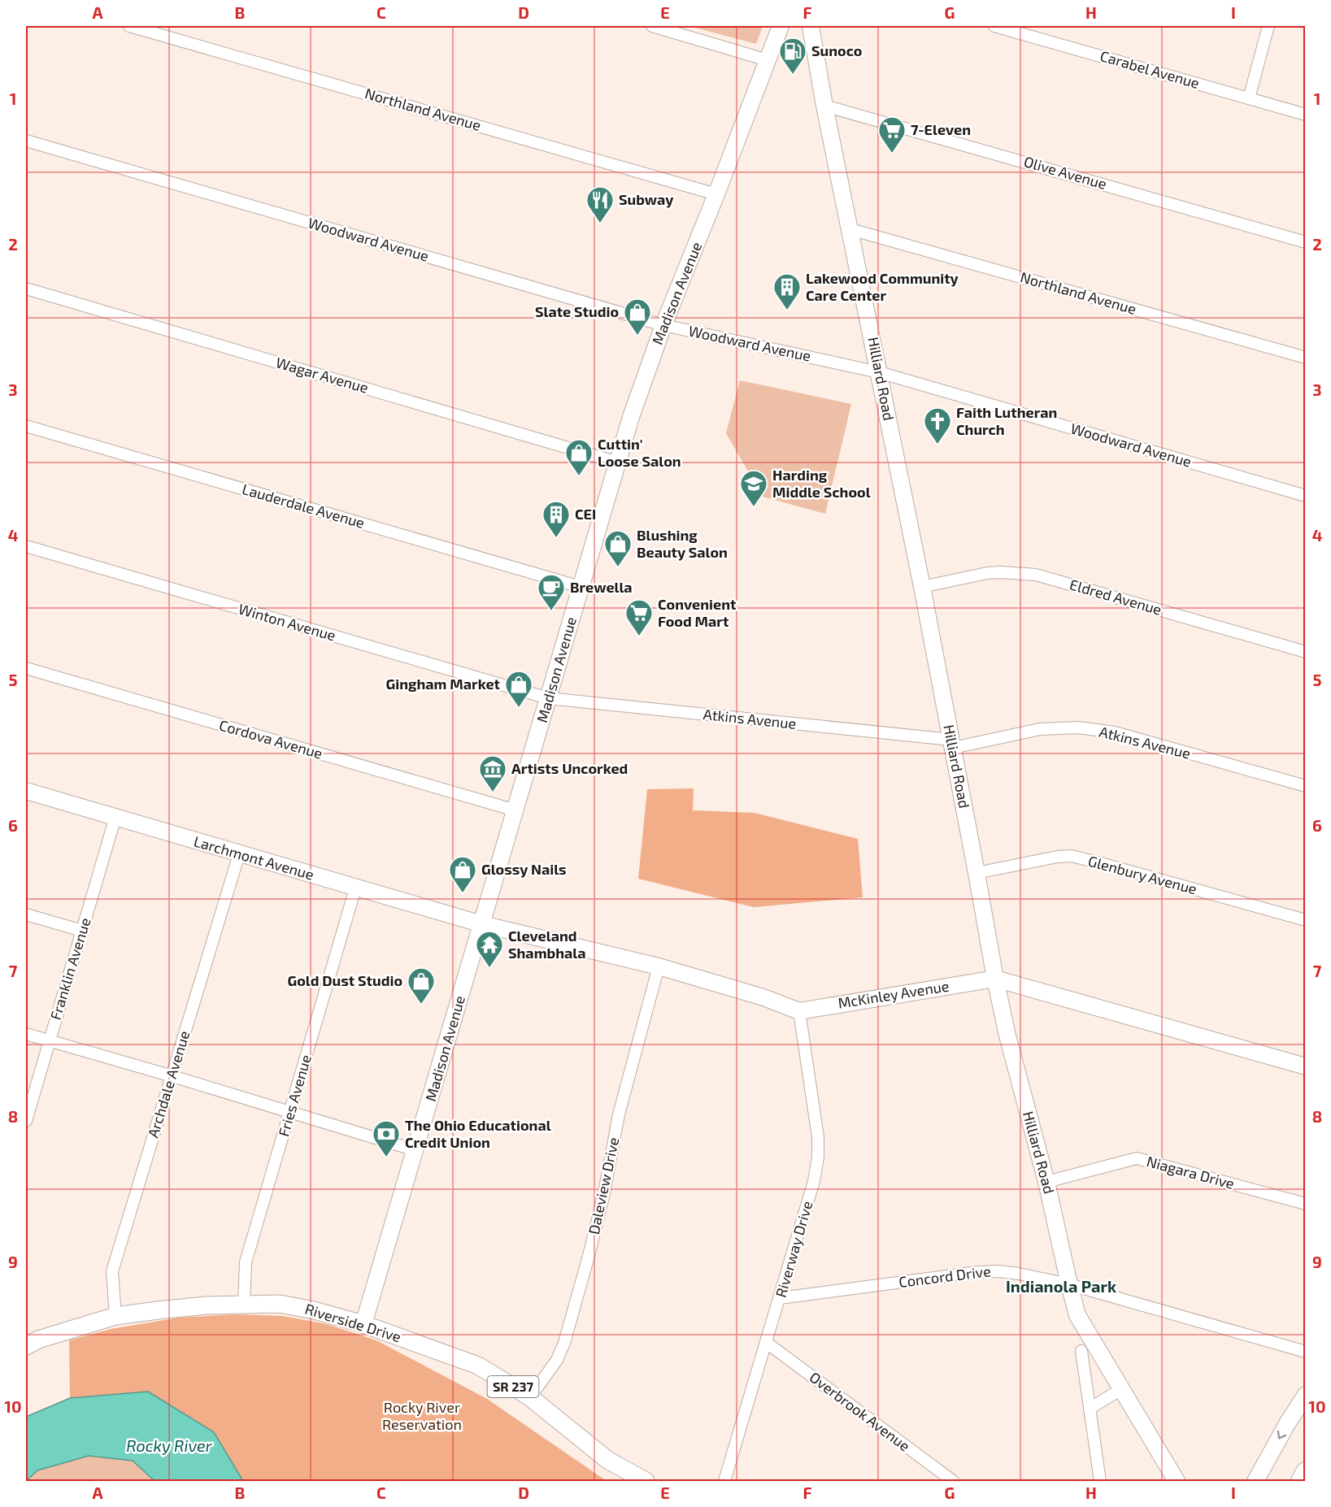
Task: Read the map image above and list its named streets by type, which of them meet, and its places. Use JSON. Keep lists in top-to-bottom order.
{
  "streets": {
    "main road": [
      "Madison Avenue",
      "Hilliard Road",
      "Larchmont Avenue",
      "McKinley Avenue",
      "Riverside Drive",
      "SR 237"
    ],
    "street": [
      "Carabel Avenue",
      "Northland Avenue",
      "Olive Avenue",
      "Woodward Avenue",
      "Wagar Avenue",
      "Lauderdale Avenue",
      "Eldred Avenue",
      "Winton Avenue",
      "Atkins Avenue",
      "Cordova Avenue",
      "Glenbury Avenue",
      "Franklin Avenue",
      "Archdale Avenue",
      "Fries Avenue",
      "Niagara Drive",
      "Daleview Drive",
      "Riverway Drive",
      "Concord Drive",
      "Overbrook Avenue"
    ]
  },
  "crossings": [
    ["Northland Avenue", "Madison Avenue"],
    ["Northland Avenue", "Hilliard Road"],
    ["Olive Avenue", "Hilliard Road"],
    ["Woodward Avenue", "Madison Avenue"],
    ["Woodward Avenue", "Hilliard Road"],
    ["Madison Avenue", "Wagar Avenue"],
    ["Madison Avenue", "Lauderdale Avenue"],
    ["Madison Avenue", "Winton Avenue"],
    ["Madison Avenue", "Atkins Avenue"],
    ["Madison Avenue", "Cordova Avenue"],
    ["Madison Avenue", "Larchmont Avenue"],
    ["Madison Avenue", "Riverside Drive"],
    ["Hilliard Road", "Eldred Avenue"],
    ["Hilliard Road", "Atkins Avenue"],
    ["Hilliard Road", "Glenbury Avenue"],
    ["Hilliard Road", "McKinley Avenue"],
    ["Hilliard Road", "Niagara Drive"],
    ["Hilliard Road", "Concord Drive"],
    ["Winton Avenue", "Atkins Avenue"],
    ["Larchmont Avenue", "Franklin Avenue"],
    ["Larchmont Avenue", "Archdale Avenue"],
    ["Larchmont Avenue", "Fries Avenue"],
    ["McKinley Avenue", "Riverway Drive"],
    ["Archdale Avenue", "Riverside Drive"],
    ["Fries Avenue", "Riverside Drive"],
    ["Daleview Drive", "Riverside Drive"],
    ["Riverway Drive", "Concord Drive"],
    ["Riverway Drive", "Overbrook Avenue"]
  ],
  "districts": ["Indianola Park"],
  "water": ["Rocky River"],
  "parks": ["Rocky River Reservation"],
  "places": {
    "fuel station": ["Sunoco"],
    "supermarket": ["7-Eleven", "Convenient Food Mart"],
    "restaurant": ["Subway"],
    "building": ["Lakewood Community Care Center", "CEI"],
    "shop": [
      "Slate Studio",
      "Cuttin' Loose Salon",
      "Blushing Beauty Salon",
      "Gingham Market",
      "Glossy Nails",
      "Gold Dust Studio"
    ],
    "church": ["Faith Lutheran Church"],
    "school or university": ["Harding Middle School"],
    "cafe": ["Brewella"],
    "museum": ["Artists Uncorked"],
    "temple": ["Cleveland Shambhala"],
    "bank": ["The Ohio Educational Credit Union"]
  },
  "grid": {
    "columns": [
      "A",
      "B",
      "C",
      "D",
      "E",
      "F",
      "G",
      "H",
      "I"
    ],
    "rows": [
      "1",
      "2",
      "3",
      "4",
      "5",
      "6",
      "7",
      "8",
      "9",
      "10"
    ]
  }
}
